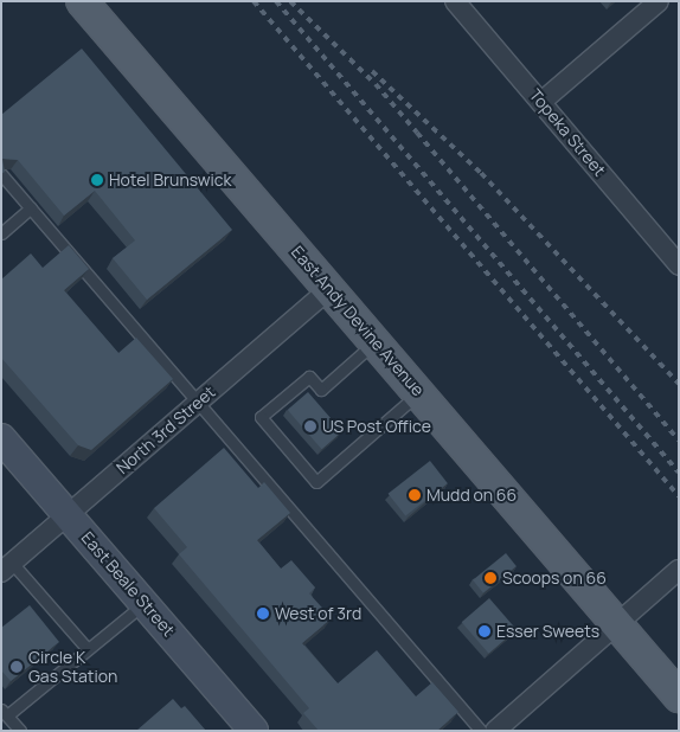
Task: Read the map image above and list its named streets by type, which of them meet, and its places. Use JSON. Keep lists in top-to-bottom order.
{
  "streets": {
    "main road": ["East Andy Devine Avenue", "East Beale Street"],
    "street": ["Topeka Street", "North 3rd Street"]
  },
  "crossings": [
    ["East Andy Devine Avenue", "North 3rd Street"],
    ["North 3rd Street", "East Beale Street"]
  ],
  "places": [
    "Hotel Brunswick",
    "US Post Office",
    "Mudd on 66",
    "Scoops on 66",
    "West of 3rd",
    "Esser Sweets",
    "Circle K Gas Station"
  ]
}
